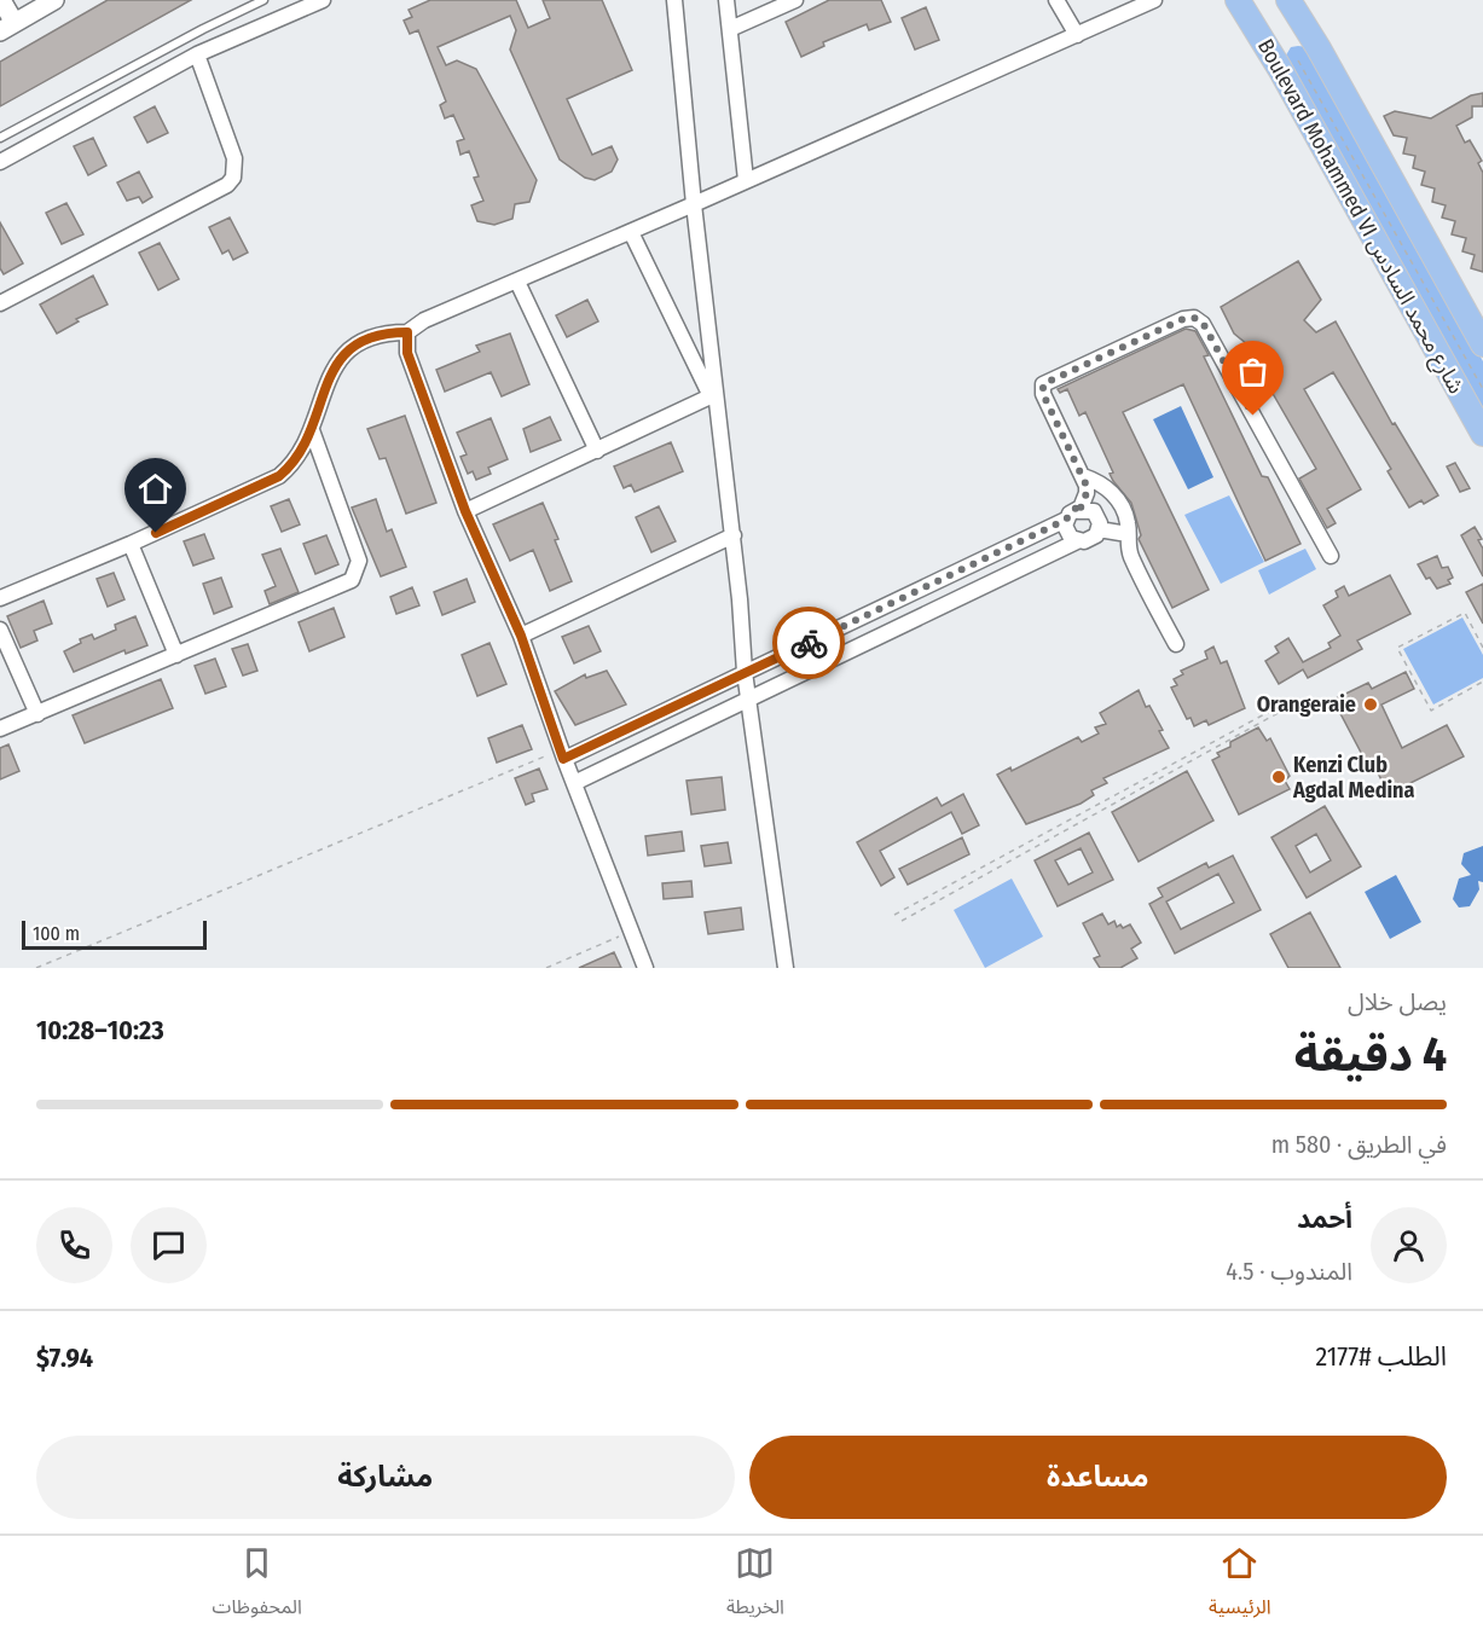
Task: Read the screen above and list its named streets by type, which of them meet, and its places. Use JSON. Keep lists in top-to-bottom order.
{
  "streets": {
    "main road": ["Boulevard Mohammed VI شارع محمد السادس"]
  },
  "places": ["Orangeraie", "Kenzi Club Agdal Medina"],
  "scale_bar": "100 m",
  "page": {
    "scale": "100 m",
    "heading": ["4 دقيقة", "يصل خلال", "10:23–10:28"],
    "panel": [
      "أحمد",
      "المندوب · 4.5",
      "الطلب #2177",
      "$7.94"
    ],
    "bar": "في الطريق · 580 m",
    "buttons": ["مساعدة", "مشاركة"],
    "tabs": ["الرئيسية", "الخريطة", "المحفوظات"]
  }
}
